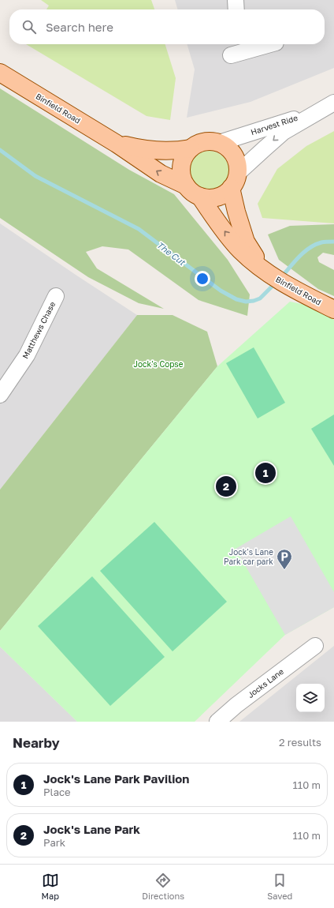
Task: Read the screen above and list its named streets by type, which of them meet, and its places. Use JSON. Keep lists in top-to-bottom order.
{
  "streets": {
    "main road": ["Binfield Road"],
    "street": ["Harvest Ride", "Matthews Chase", "Jocks Lane"]
  },
  "crossings": [
    ["Binfield Road", "Harvest Ride"]
  ],
  "water": ["The Cut"],
  "parks": ["Jock's Copse"],
  "places": {
    "parking": ["Jock's Lane Park car park"]
  },
  "page": {
    "search": "Search here",
    "pins": ["1", "2"],
    "heading": ["Nearby", "2 results"],
    "list": [
      {
        "mark": "1",
        "name": "Jock's Lane Park Pavilion",
        "note": "Place",
        "value": "110 m"
      },
      {
        "mark": "2",
        "name": "Jock's Lane Park",
        "note": "Park",
        "value": "110 m"
      }
    ],
    "nav": ["Map", "Directions", "Saved"]
  }
}
